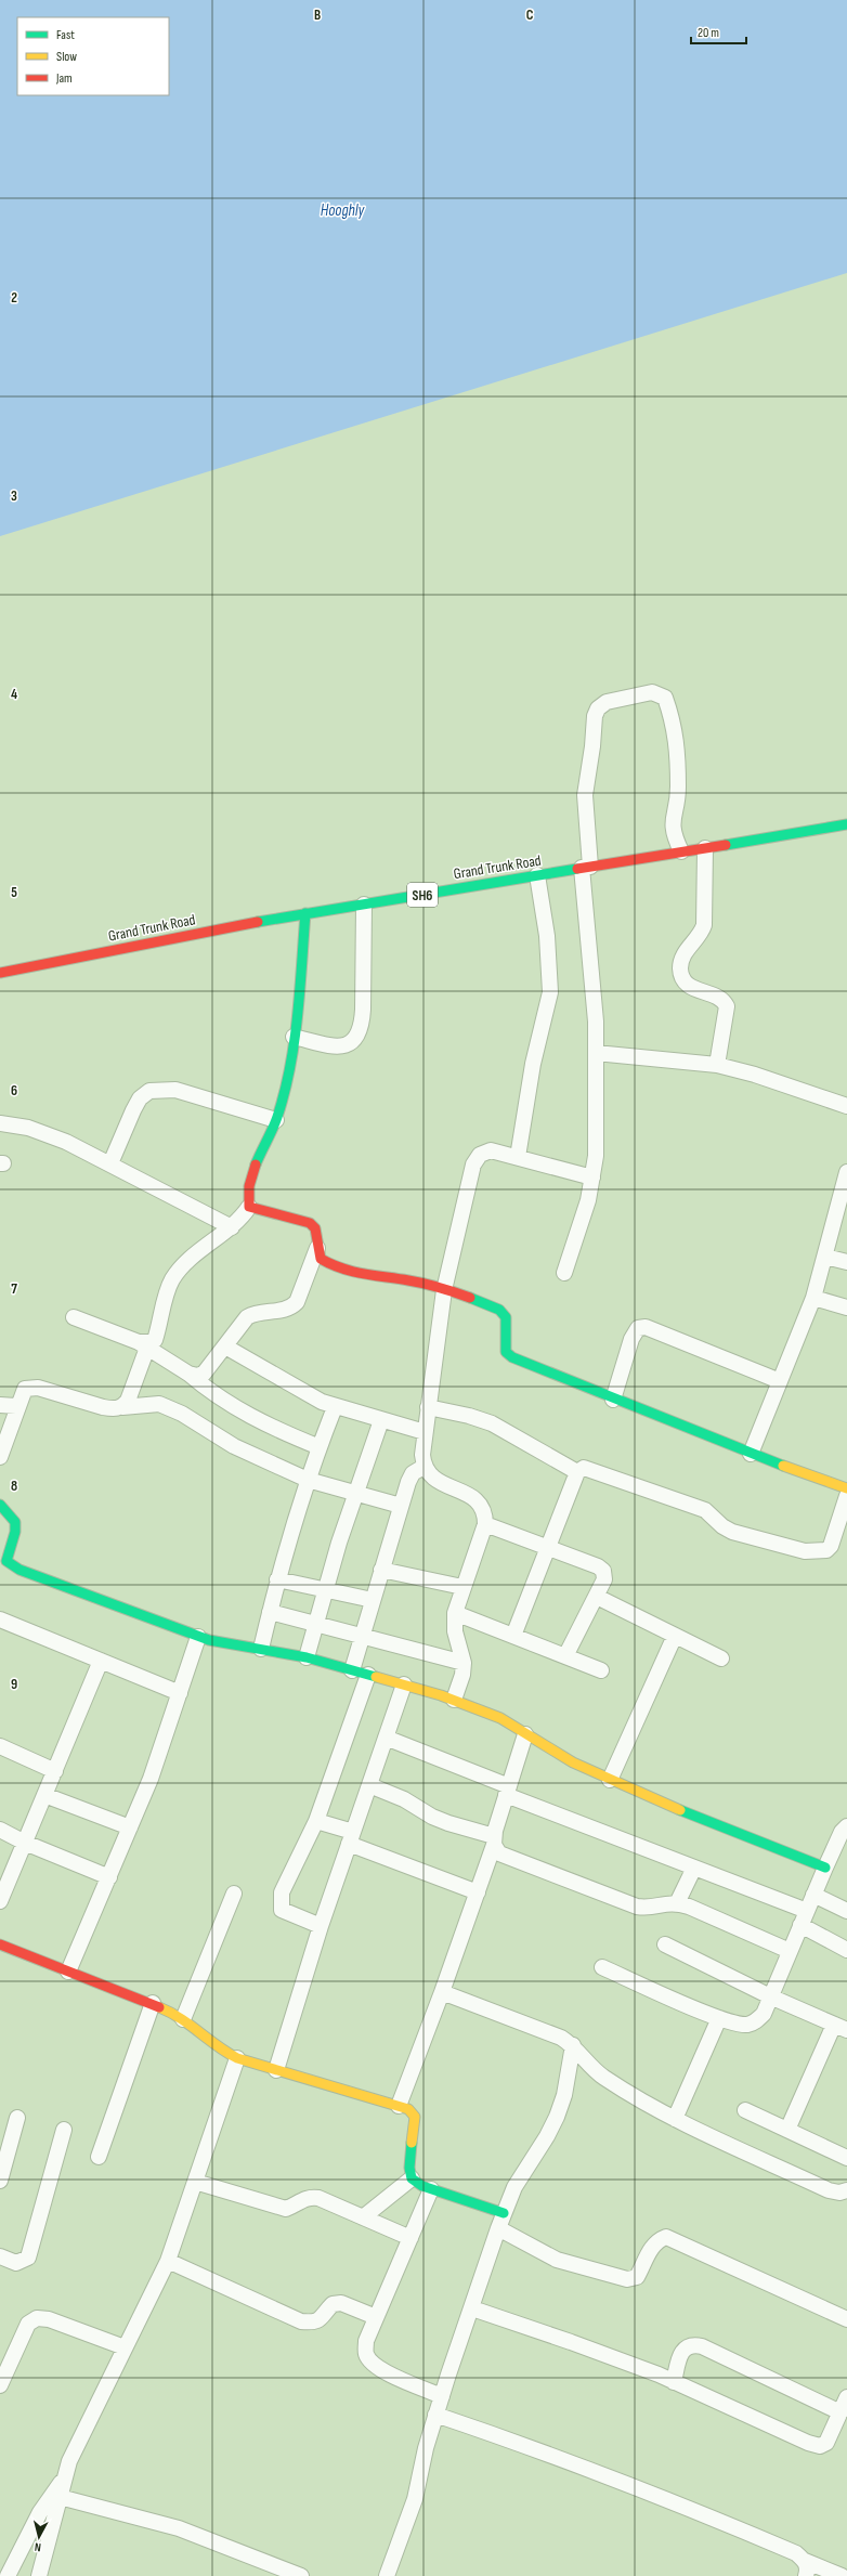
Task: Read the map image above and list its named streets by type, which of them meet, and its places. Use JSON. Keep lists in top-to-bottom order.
{
  "streets": {
    "street": ["Grand Trunk Road", "SH6"]
  },
  "water": ["Hooghly"],
  "legend": ["Fast", "Slow", "Jam"],
  "scale_bar": "20 m",
  "north": "bottom",
  "grid": {
    "columns": ["B", "C"],
    "rows": [
      "2",
      "3",
      "4",
      "5",
      "6",
      "7",
      "8",
      "9"
    ]
  }
}
